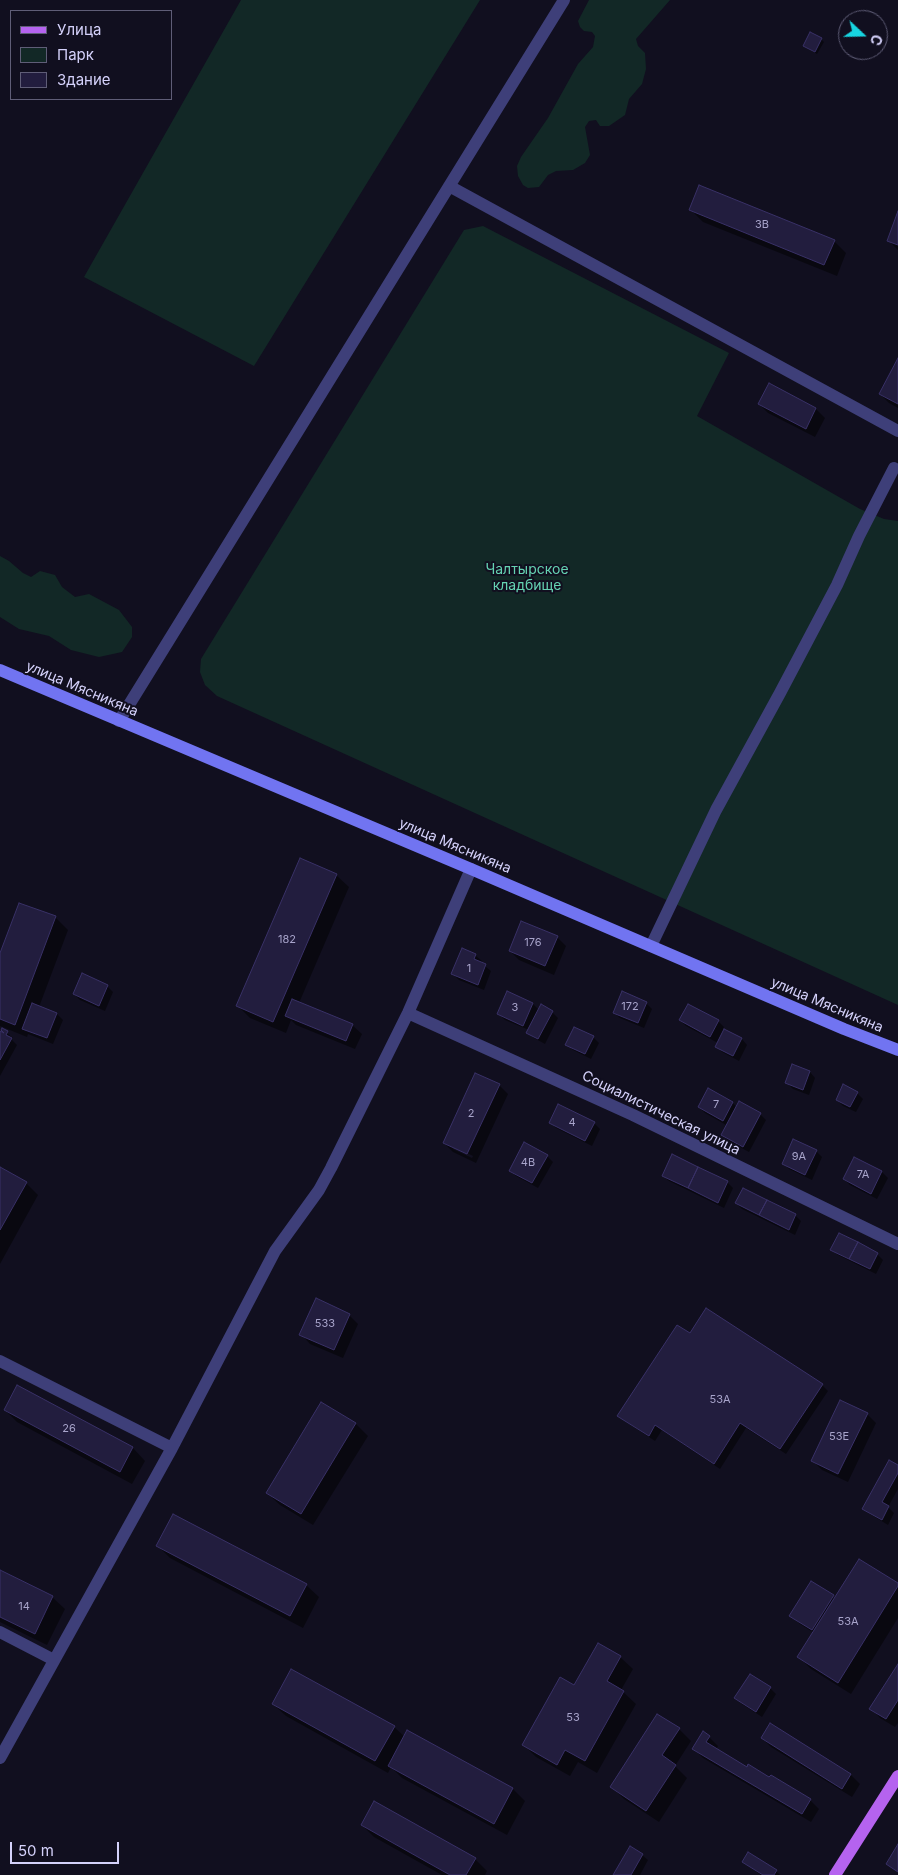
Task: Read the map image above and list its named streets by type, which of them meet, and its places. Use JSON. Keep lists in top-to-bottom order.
{
  "streets": {
    "street": ["улица Мясникяна", "Социалистическая улица"]
  },
  "parks": ["Чалтырское кладбище"],
  "house_numbers": [
    "3В",
    "182",
    "176",
    "1",
    "172",
    "3",
    "7",
    "2",
    "4",
    "9А",
    "4В",
    "7А",
    "53З",
    "53А",
    "26",
    "53Е",
    "14",
    "53А",
    "53"
  ],
  "legend": ["Улица", "Парк", "Здание"],
  "scale_bar": "50 m",
  "north": "right"
}
